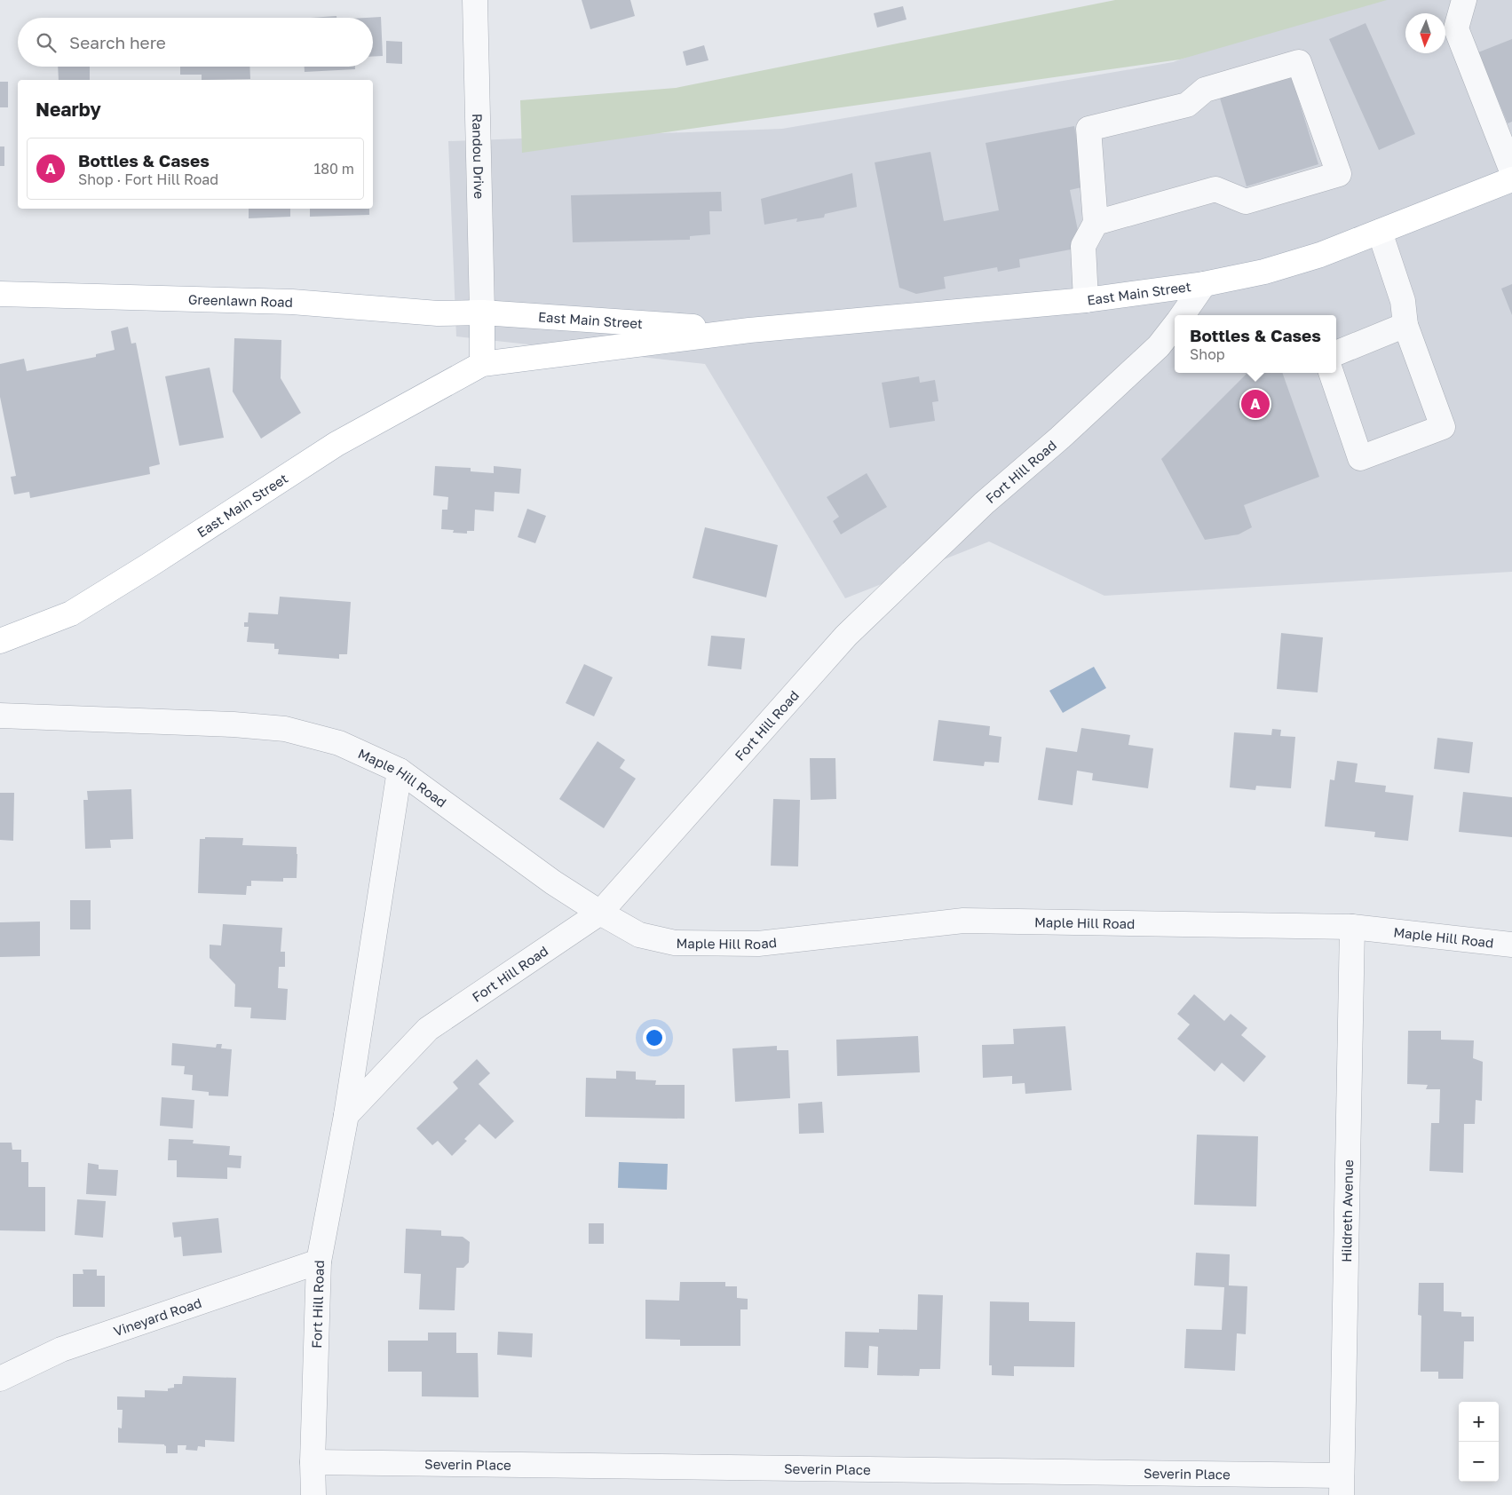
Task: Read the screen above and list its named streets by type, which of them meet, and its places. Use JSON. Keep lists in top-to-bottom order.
{
  "streets": {
    "main road": ["East Main Street", "Greenlawn Road"],
    "street": [
      "Randou Drive",
      "Fort Hill Road",
      "Maple Hill Road",
      "Hildreth Avenue",
      "Vineyard Road",
      "Severin Place"
    ]
  },
  "crossings": [
    ["Randou Drive", "East Main Street"],
    ["Randou Drive", "Greenlawn Road"],
    ["East Main Street", "Greenlawn Road"],
    ["Fort Hill Road", "Maple Hill Road"],
    ["Fort Hill Road", "Vineyard Road"],
    ["Fort Hill Road", "Severin Place"],
    ["Maple Hill Road", "Hildreth Avenue"],
    ["Hildreth Avenue", "Severin Place"]
  ],
  "north": "bottom",
  "page": {
    "search": "Search here",
    "heading": "Nearby",
    "list": [
      {
        "mark": "A",
        "name": "Bottles & Cases",
        "note": "Shop · Fort Hill Road",
        "value": "180 m"
      }
    ],
    "popup": ["Bottles & Cases", "Shop"],
    "pins": "A",
    "map_buttons": ["+", "−"]
  }
}
